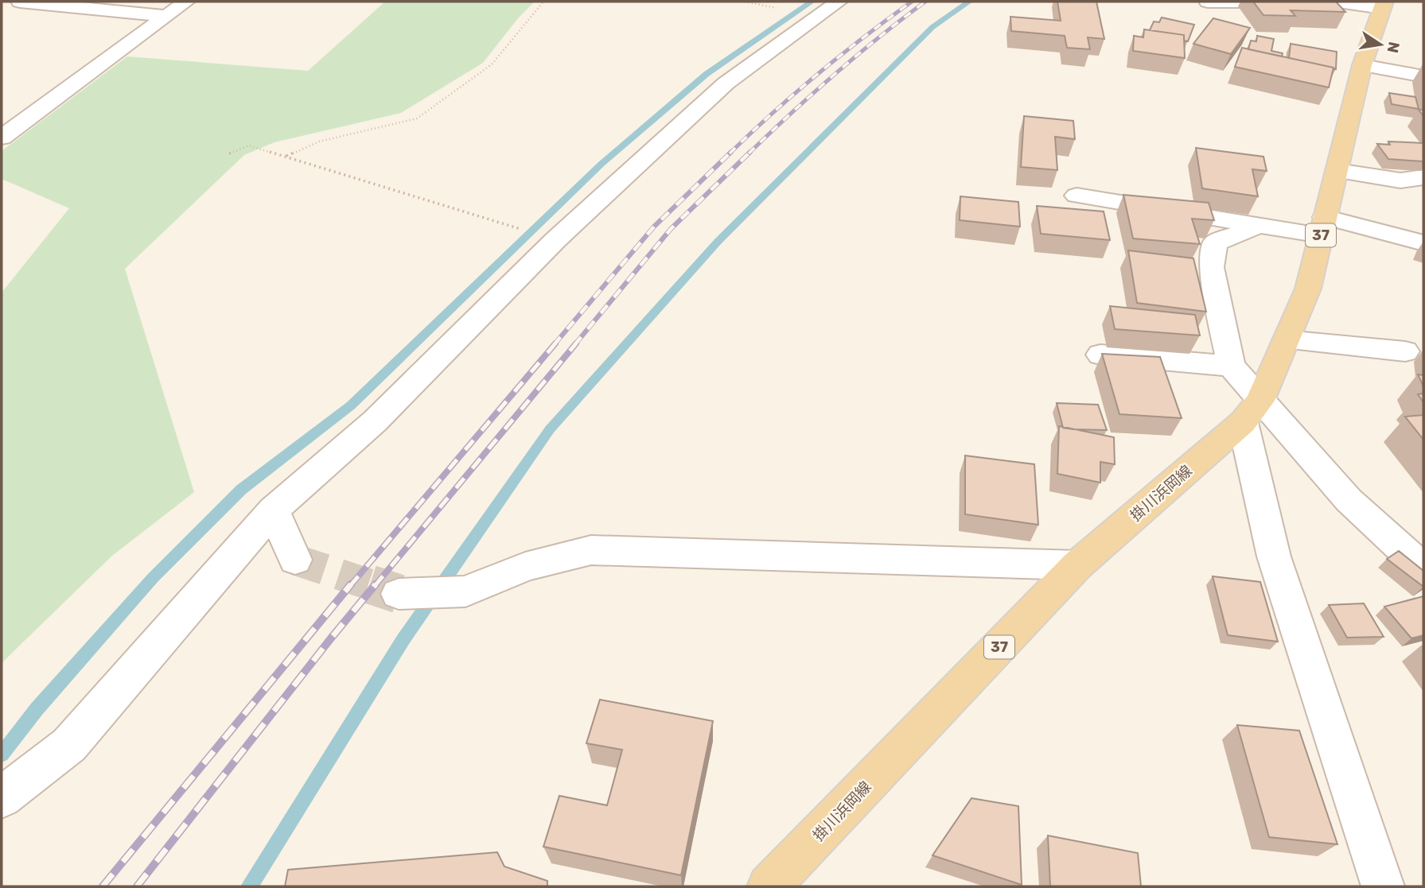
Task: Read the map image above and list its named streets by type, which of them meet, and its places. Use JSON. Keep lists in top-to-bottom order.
{
  "streets": {
    "main road": ["37", "掛川浜岡線"]
  },
  "north": "right"
}
